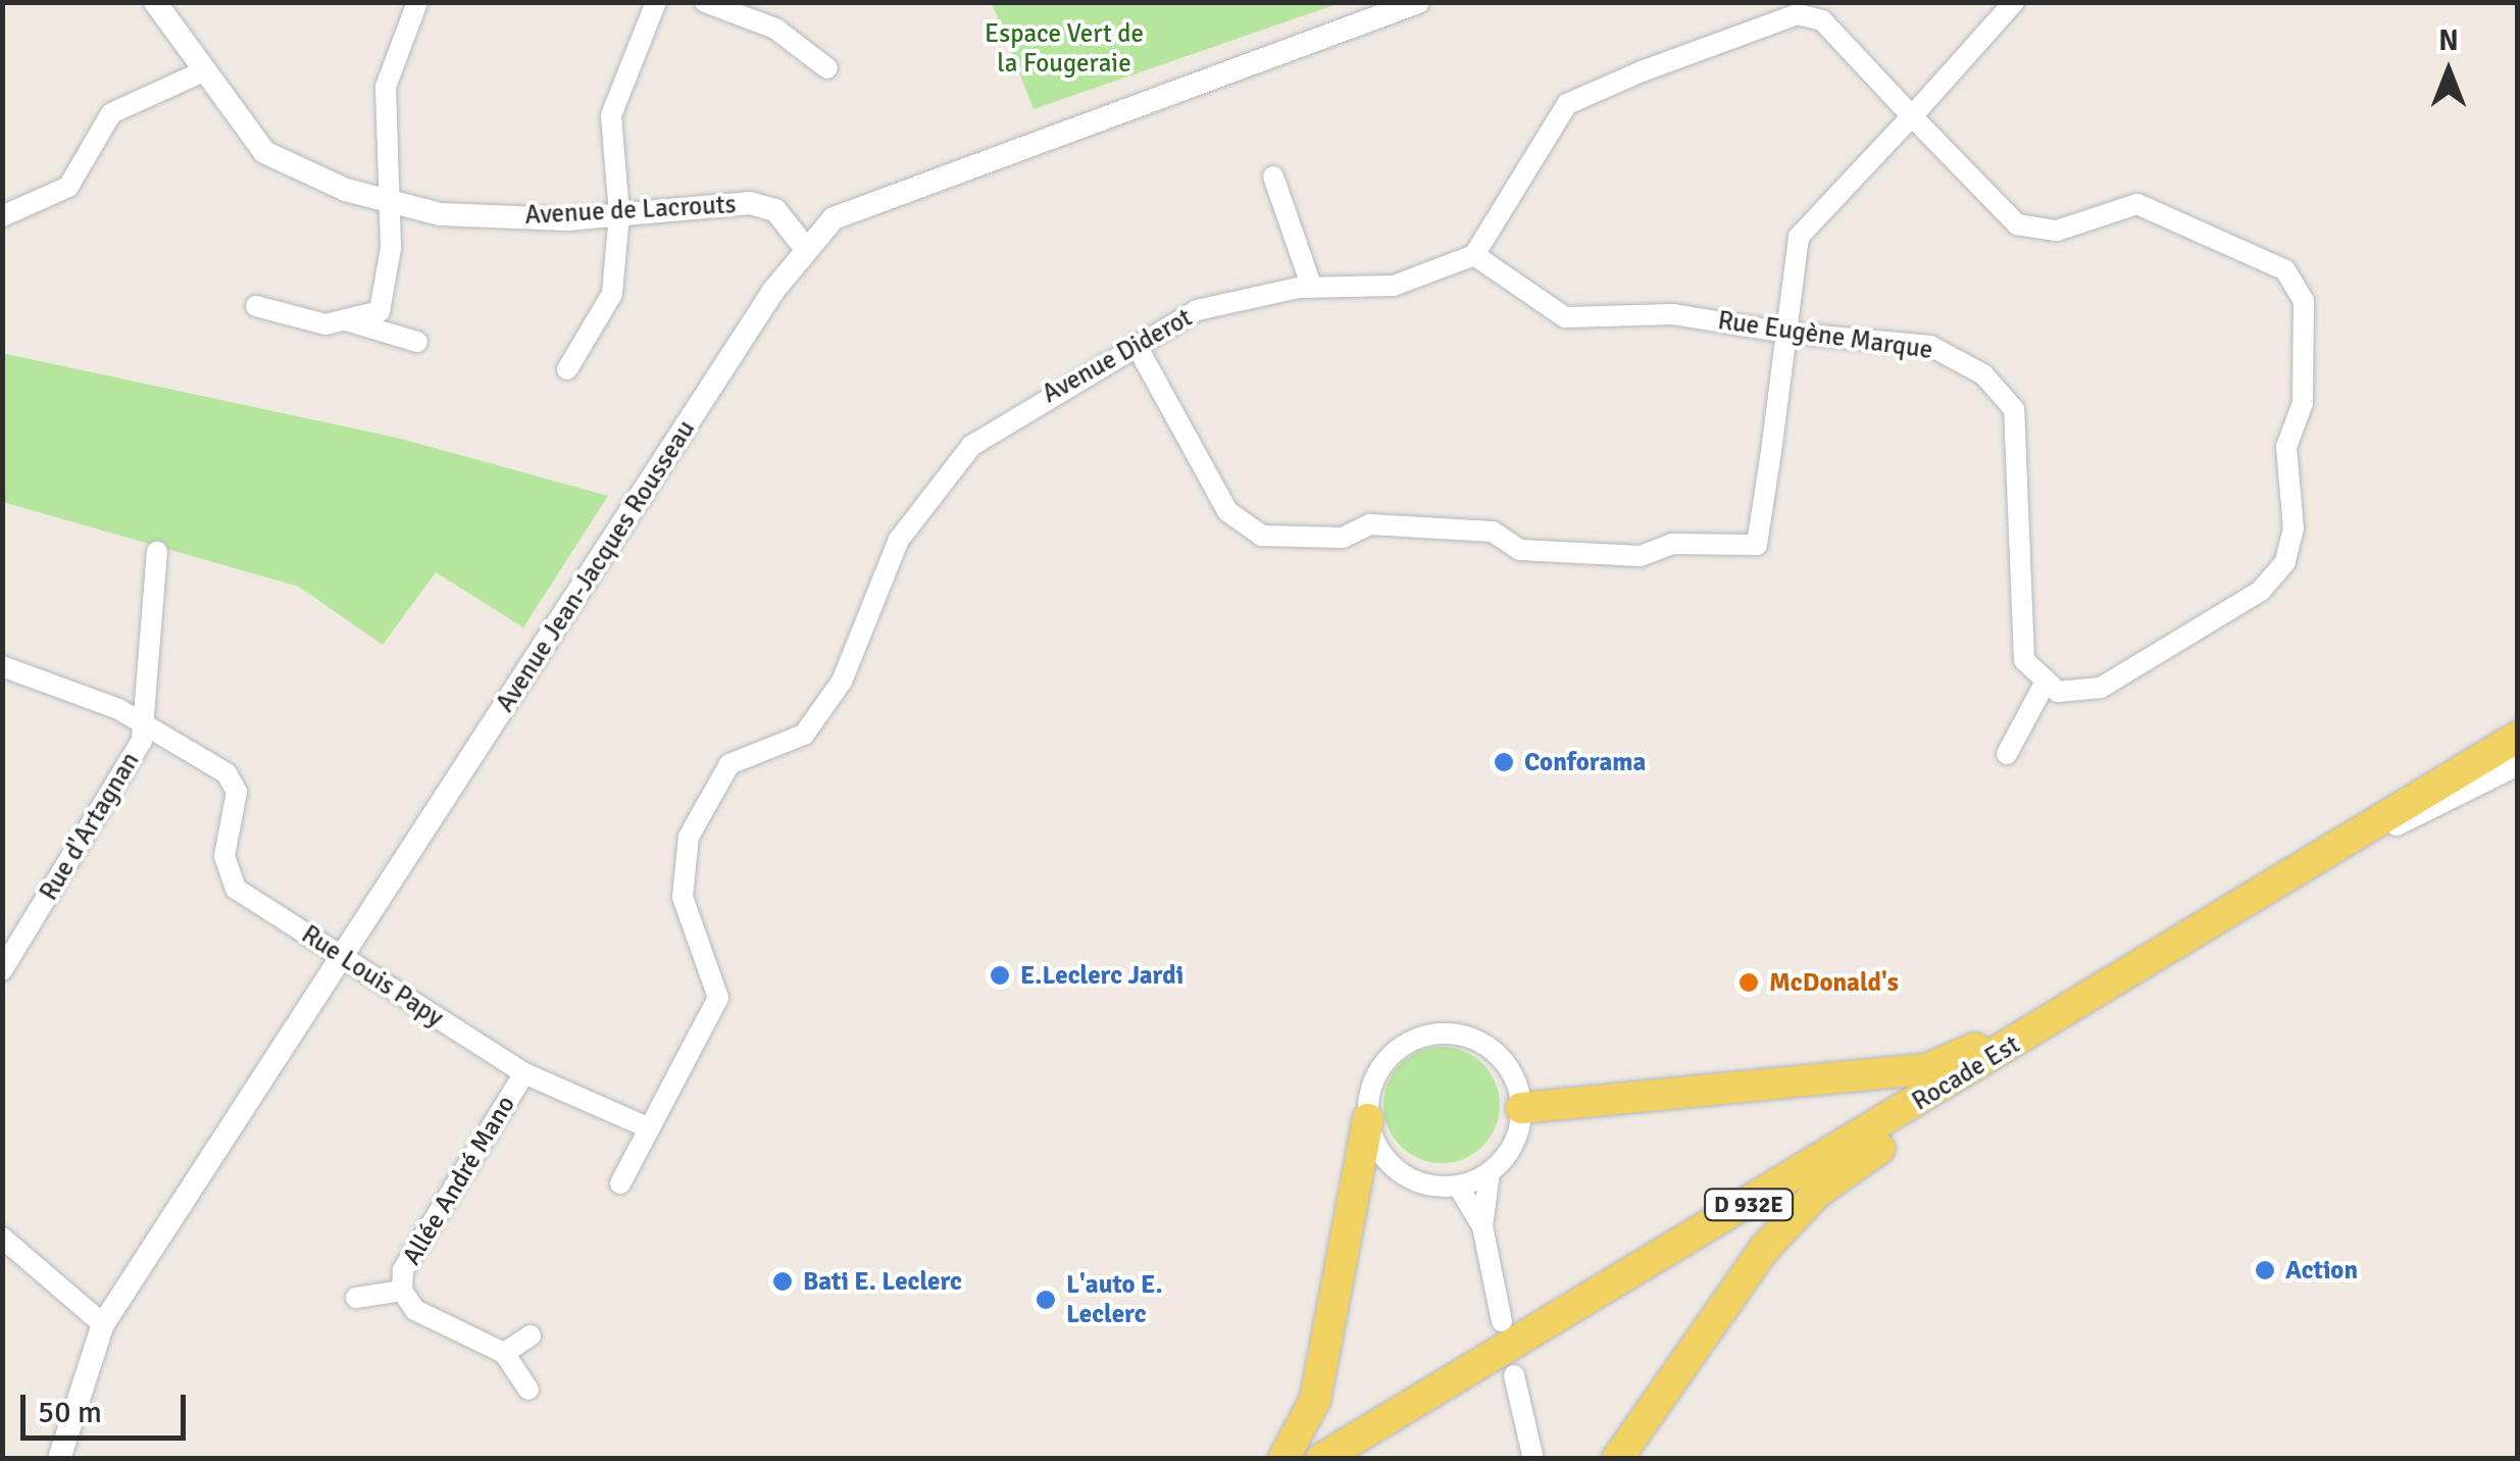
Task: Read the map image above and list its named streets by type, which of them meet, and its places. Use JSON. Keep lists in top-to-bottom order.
{
  "streets": {
    "main road": ["Rocade Est", "D 932E"],
    "street": [
      "Avenue de Lacrouts",
      "Rue Eugène Marque",
      "Avenue Diderot",
      "Avenue Jean-Jacques Rousseau",
      "Rue d'Artagnan",
      "Rue Louis Papy",
      "Allée André Mano"
    ]
  },
  "crossings": [
    ["Avenue de Lacrouts", "Avenue Jean-Jacques Rousseau"],
    ["Rue Eugène Marque", "Avenue Diderot"],
    ["Avenue Diderot", "Rue Louis Papy"],
    ["Avenue Jean-Jacques Rousseau", "Rue Louis Papy"],
    ["Rue d'Artagnan", "Rue Louis Papy"],
    ["Rue Louis Papy", "Allée André Mano"]
  ],
  "parks": ["Espace Vert de la Fougeraie"],
  "places": [
    "Conforama",
    "E.Leclerc Jardi",
    "McDonald's",
    "Action",
    "Bati E. Leclerc",
    "L'auto E. Leclerc"
  ],
  "scale_bar": "50 m",
  "north": "top"
}
